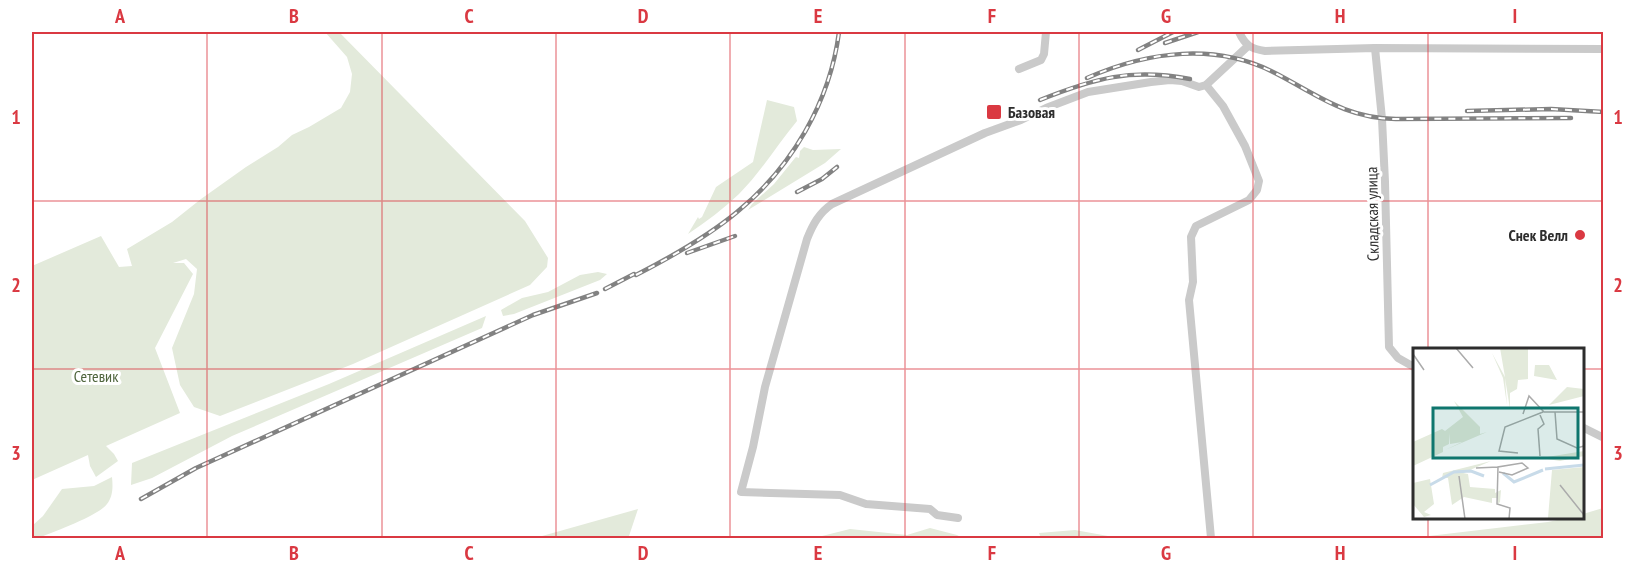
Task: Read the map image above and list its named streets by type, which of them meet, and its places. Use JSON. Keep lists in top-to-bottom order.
{
  "streets": {
    "street": ["Складская улица"]
  },
  "parks": ["Сетевик"],
  "places": {
    "transit": ["Базовая"],
    "other": ["Снек Велл"]
  },
  "grid": {
    "columns": [
      "A",
      "B",
      "C",
      "D",
      "E",
      "F",
      "G",
      "H",
      "I"
    ],
    "rows": ["1", "2", "3"]
  }
}
